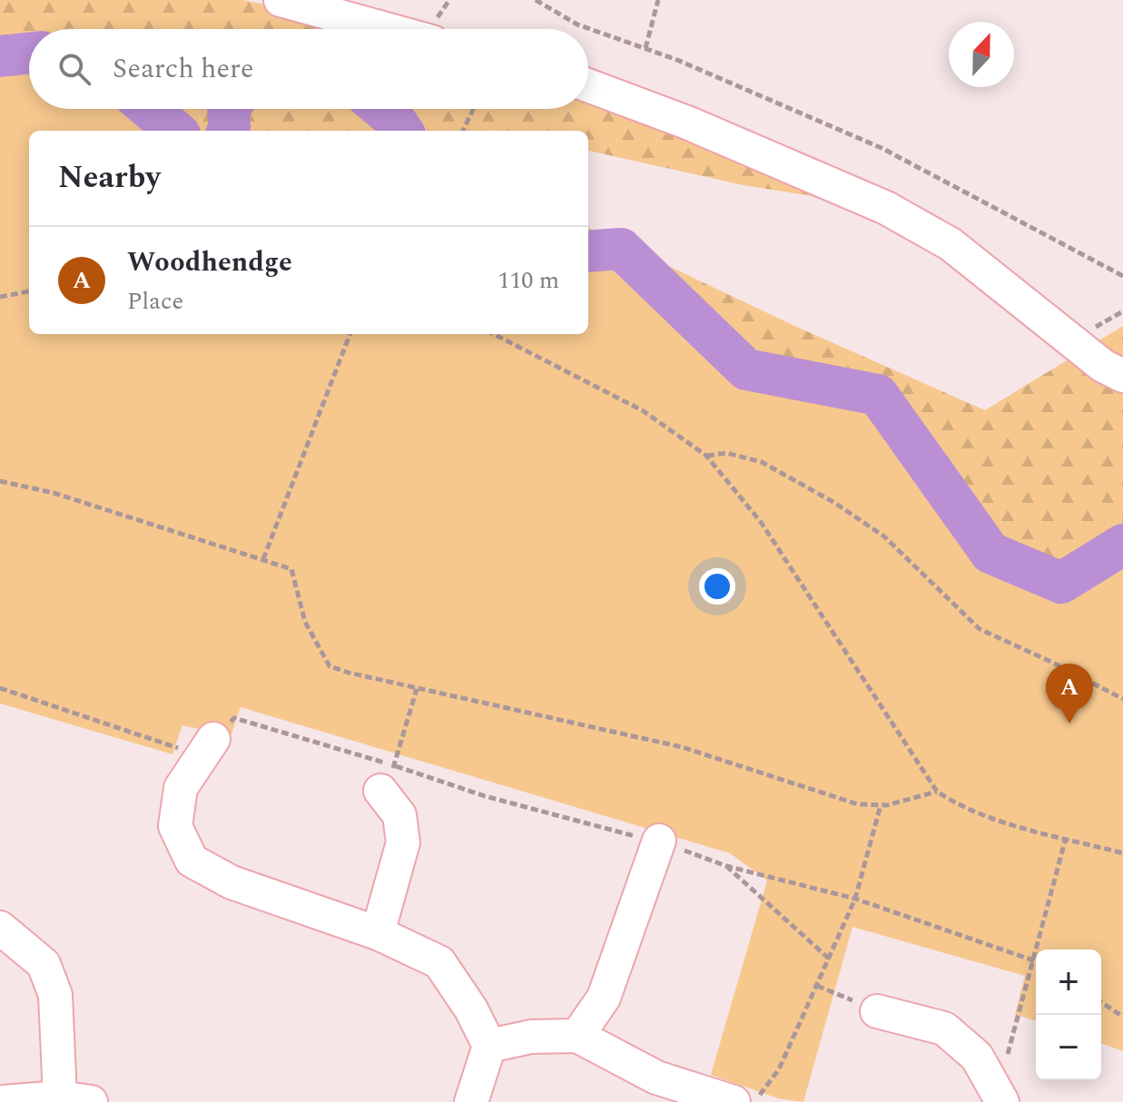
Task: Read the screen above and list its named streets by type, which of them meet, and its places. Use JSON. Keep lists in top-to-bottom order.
{
  "north": "top",
  "page": {
    "search": "Search here",
    "heading": "Nearby",
    "list": [
      {
        "mark": "A",
        "name": "Woodhendge",
        "note": "Place",
        "value": "110 m"
      }
    ],
    "pins": "A",
    "map_buttons": ["+", "−"]
  }
}
